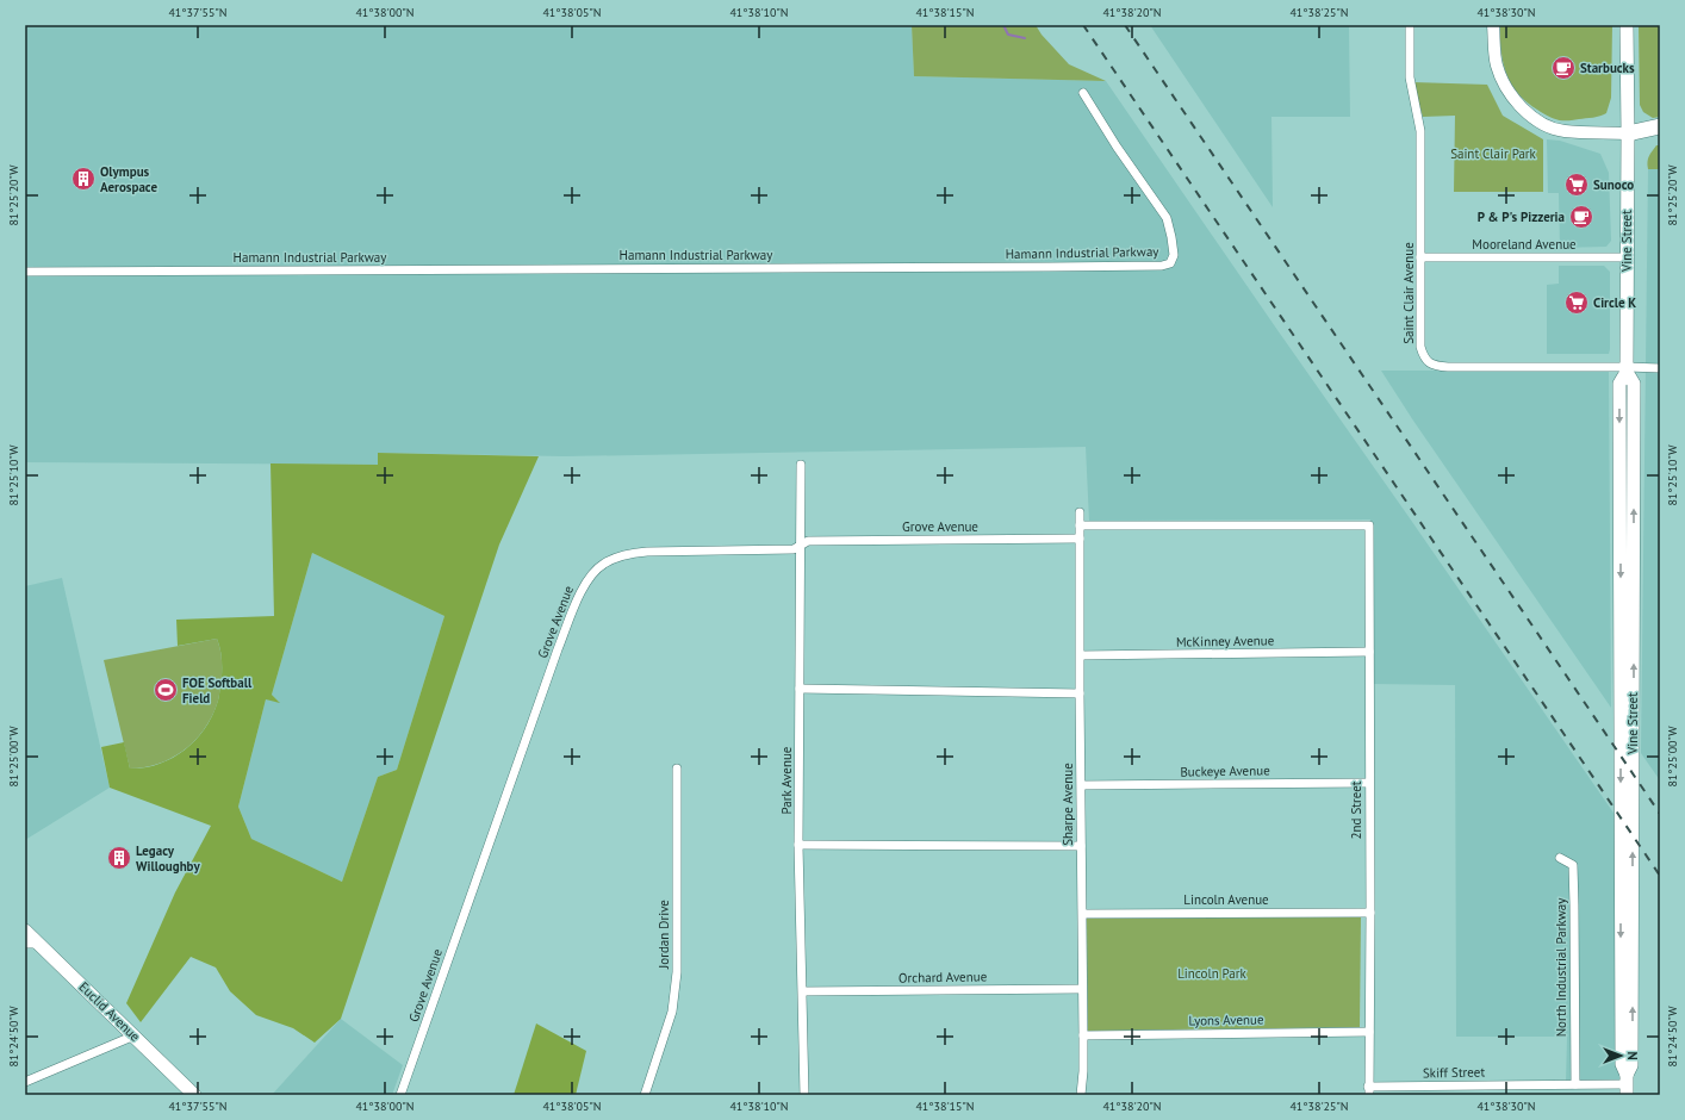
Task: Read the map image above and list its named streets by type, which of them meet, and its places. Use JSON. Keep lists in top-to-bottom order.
{
  "streets": {
    "main road": ["Vine Street", "Euclid Avenue"],
    "street": [
      "Mooreland Avenue",
      "Hamann Industrial Parkway",
      "Saint Clair Avenue",
      "Grove Avenue",
      "McKinney Avenue",
      "Buckeye Avenue",
      "Park Avenue",
      "Sharpe Avenue",
      "2nd Street",
      "Lincoln Avenue",
      "Jordan Drive",
      "North Industrial Parkway",
      "Orchard Avenue",
      "Lyons Avenue",
      "Skiff Street"
    ]
  },
  "crossings": [
    ["Vine Street", "Mooreland Avenue"],
    ["Vine Street", "Saint Clair Avenue"],
    ["Vine Street", "Skiff Street"],
    ["Mooreland Avenue", "Saint Clair Avenue"],
    ["Grove Avenue", "Park Avenue"],
    ["Grove Avenue", "Sharpe Avenue"],
    ["McKinney Avenue", "Sharpe Avenue"],
    ["McKinney Avenue", "2nd Street"],
    ["Buckeye Avenue", "Sharpe Avenue"],
    ["Buckeye Avenue", "2nd Street"],
    ["Park Avenue", "Orchard Avenue"],
    ["Sharpe Avenue", "2nd Street"],
    ["Sharpe Avenue", "Lincoln Avenue"],
    ["Sharpe Avenue", "Orchard Avenue"],
    ["Sharpe Avenue", "Lyons Avenue"],
    ["2nd Street", "Lincoln Avenue"],
    ["2nd Street", "Lyons Avenue"],
    ["2nd Street", "Skiff Street"],
    ["North Industrial Parkway", "Skiff Street"]
  ],
  "parks": ["Saint Clair Park", "Lincoln Park"],
  "places": {
    "cafe": ["Starbucks", "P & P's Pizzeria"],
    "building": ["Olympus Aerospace", "Legacy Willoughby"],
    "supermarket": ["Sunoco", "Circle K"],
    "sports": ["FOE Softball Field"]
  },
  "north": "right",
  "coordinates": [
    "41°37'55\"N",
    "41°38'00\"N",
    "41°38'05\"N",
    "41°38'10\"N",
    "41°38'15\"N",
    "41°38'20\"N",
    "41°38'25\"N",
    "41°38'30\"N",
    "81°25'20\"W",
    "81°25'10\"W",
    "81°25'00\"W",
    "81°24'50\"W"
  ]
}
